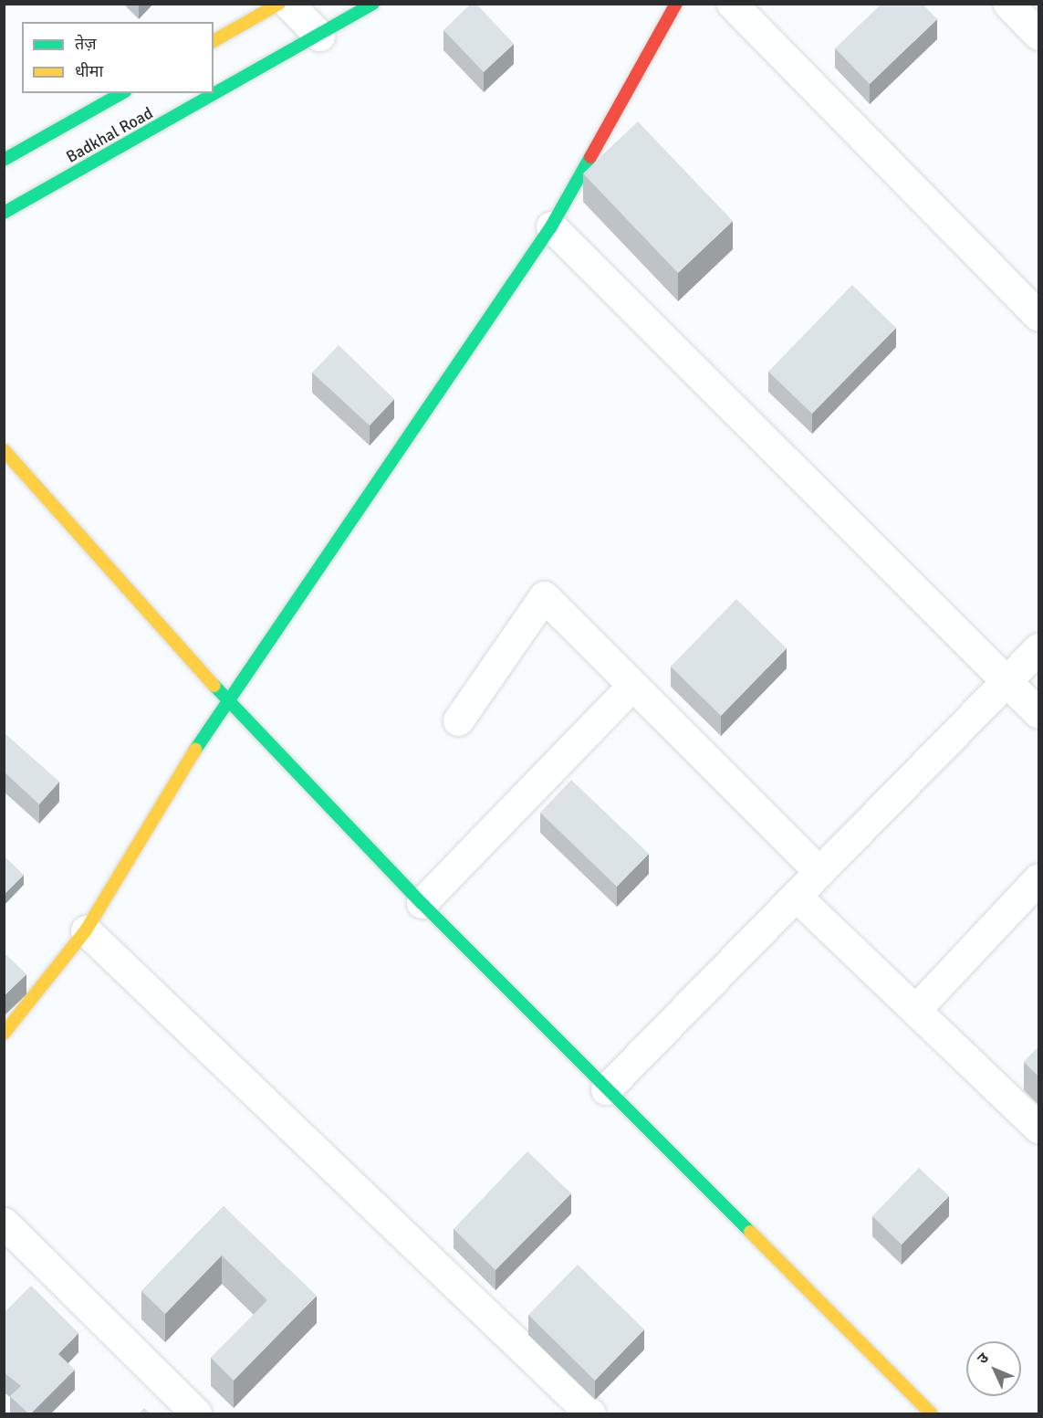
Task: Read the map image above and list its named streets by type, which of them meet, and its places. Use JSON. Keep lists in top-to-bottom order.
{
  "streets": {
    "street": ["Badkhal Road"]
  },
  "legend": ["तेज़", "धीमा"],
  "north": "top left"
}
